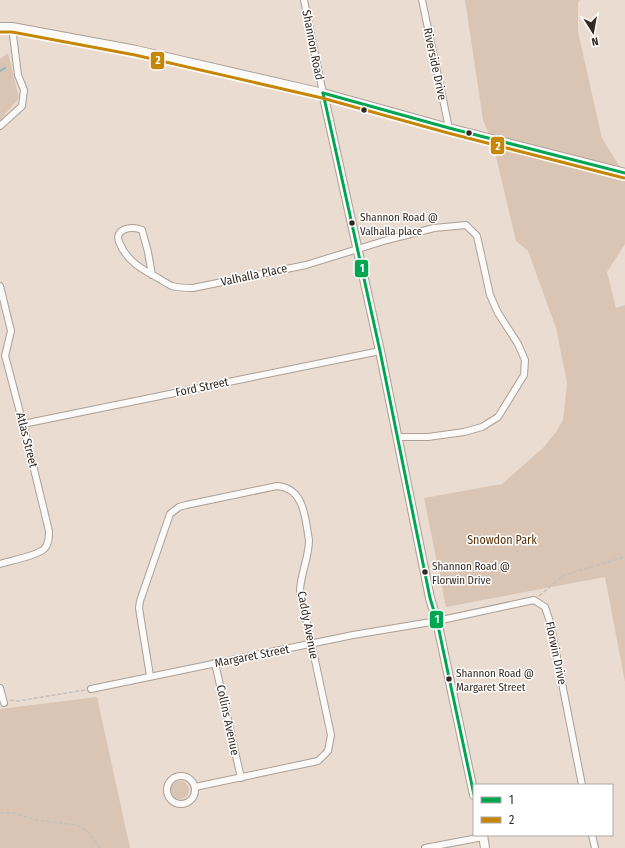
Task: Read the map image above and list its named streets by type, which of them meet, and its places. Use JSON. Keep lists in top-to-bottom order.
{
  "streets": {
    "street": [
      "Shannon Road",
      "Riverside Drive",
      "Valhalla Place",
      "Ford Street",
      "Atlas Street",
      "Caddy Avenue",
      "Florwin Drive",
      "Margaret Street",
      "Collins Avenue"
    ]
  },
  "crossings": [
    ["Shannon Road", "Valhalla Place"],
    ["Shannon Road", "Ford Street"],
    ["Shannon Road", "Margaret Street"],
    ["Ford Street", "Atlas Street"],
    ["Caddy Avenue", "Margaret Street"],
    ["Caddy Avenue", "Collins Avenue"],
    ["Margaret Street", "Collins Avenue"]
  ],
  "parks": ["Snowdon Park"],
  "places": ["Shannon Road @ Valhalla place", "Shannon Road @ Florwin Drive", "Shannon Road @ Margaret Street"],
  "lines": ["transit line 2", "transit line 1"],
  "legend": ["1", "2"],
  "north": "bottom"
}
